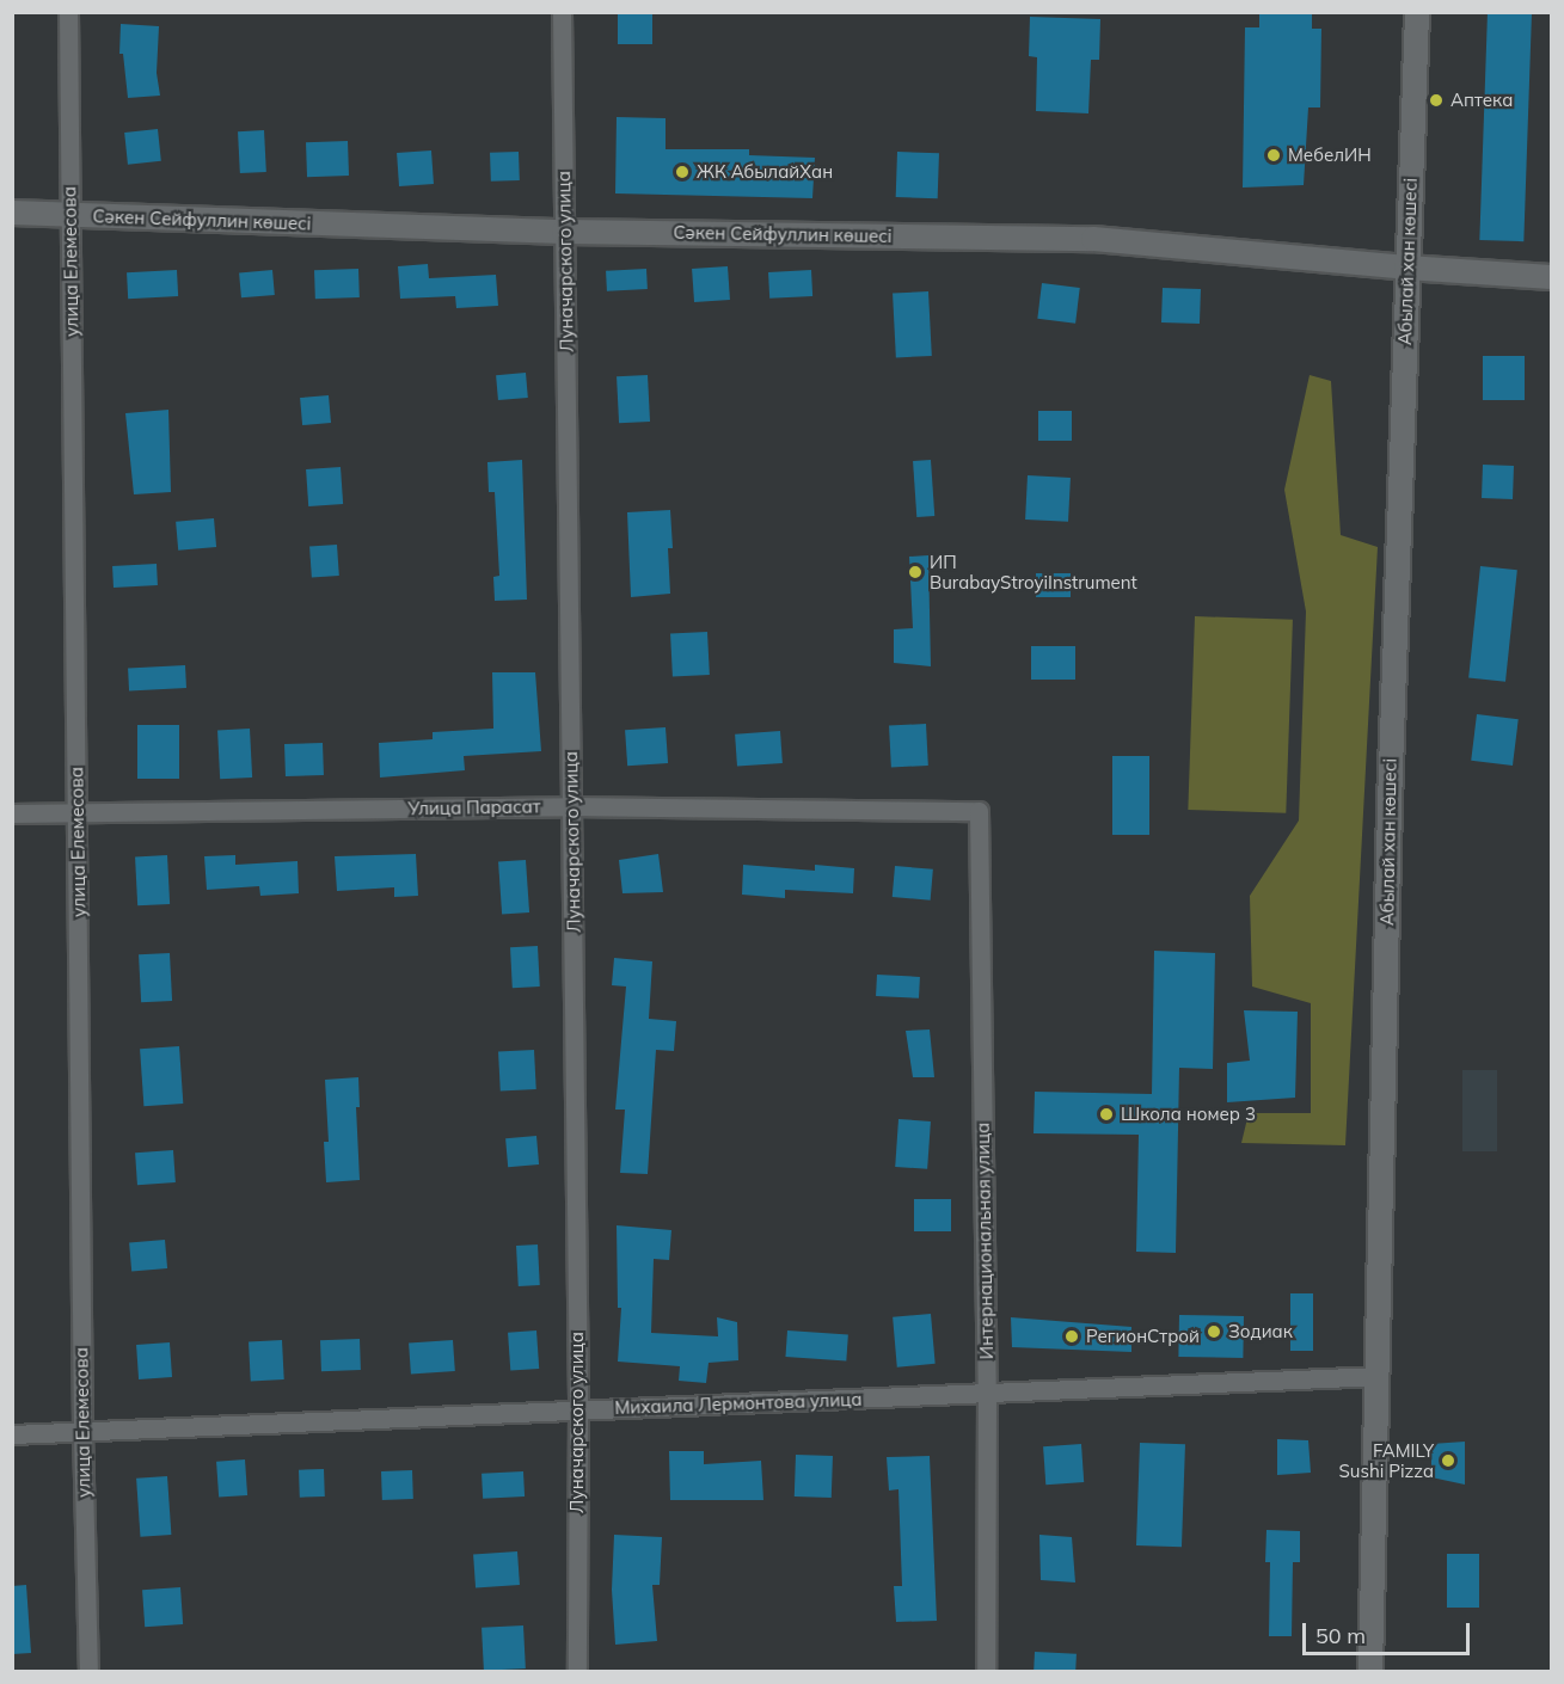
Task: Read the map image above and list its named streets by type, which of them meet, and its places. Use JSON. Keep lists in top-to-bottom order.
{
  "streets": {
    "street": [
      "Сәкен Сейфуллин көшесі",
      "улица Елемесова",
      "Луначарского улица",
      "Абылай хан көшесі",
      "Улица Парасат",
      "Интернациональная улица",
      "Михаила Лермонтова улица"
    ]
  },
  "crossings": [
    ["Сәкен Сейфуллин көшесі", "улица Елемесова"],
    ["Сәкен Сейфуллин көшесі", "Луначарского улица"],
    ["Сәкен Сейфуллин көшесі", "Абылай хан көшесі"],
    ["улица Елемесова", "Улица Парасат"],
    ["улица Елемесова", "Михаила Лермонтова улица"],
    ["Луначарского улица", "Улица Парасат"],
    ["Луначарского улица", "Михаила Лермонтова улица"],
    ["Абылай хан көшесі", "Михаила Лермонтова улица"],
    ["Улица Парасат", "Интернациональная улица"],
    ["Интернациональная улица", "Михаила Лермонтова улица"]
  ],
  "places": [
    "Аптека",
    "МебелИН",
    "ЖК АбылайХан",
    "ИП BurabayStroyiInstrument",
    "Школа номер 3",
    "Зодиак",
    "РегионСтрой",
    "FAMILY Sushi Pizza"
  ],
  "scale_bar": "50 m"
}
